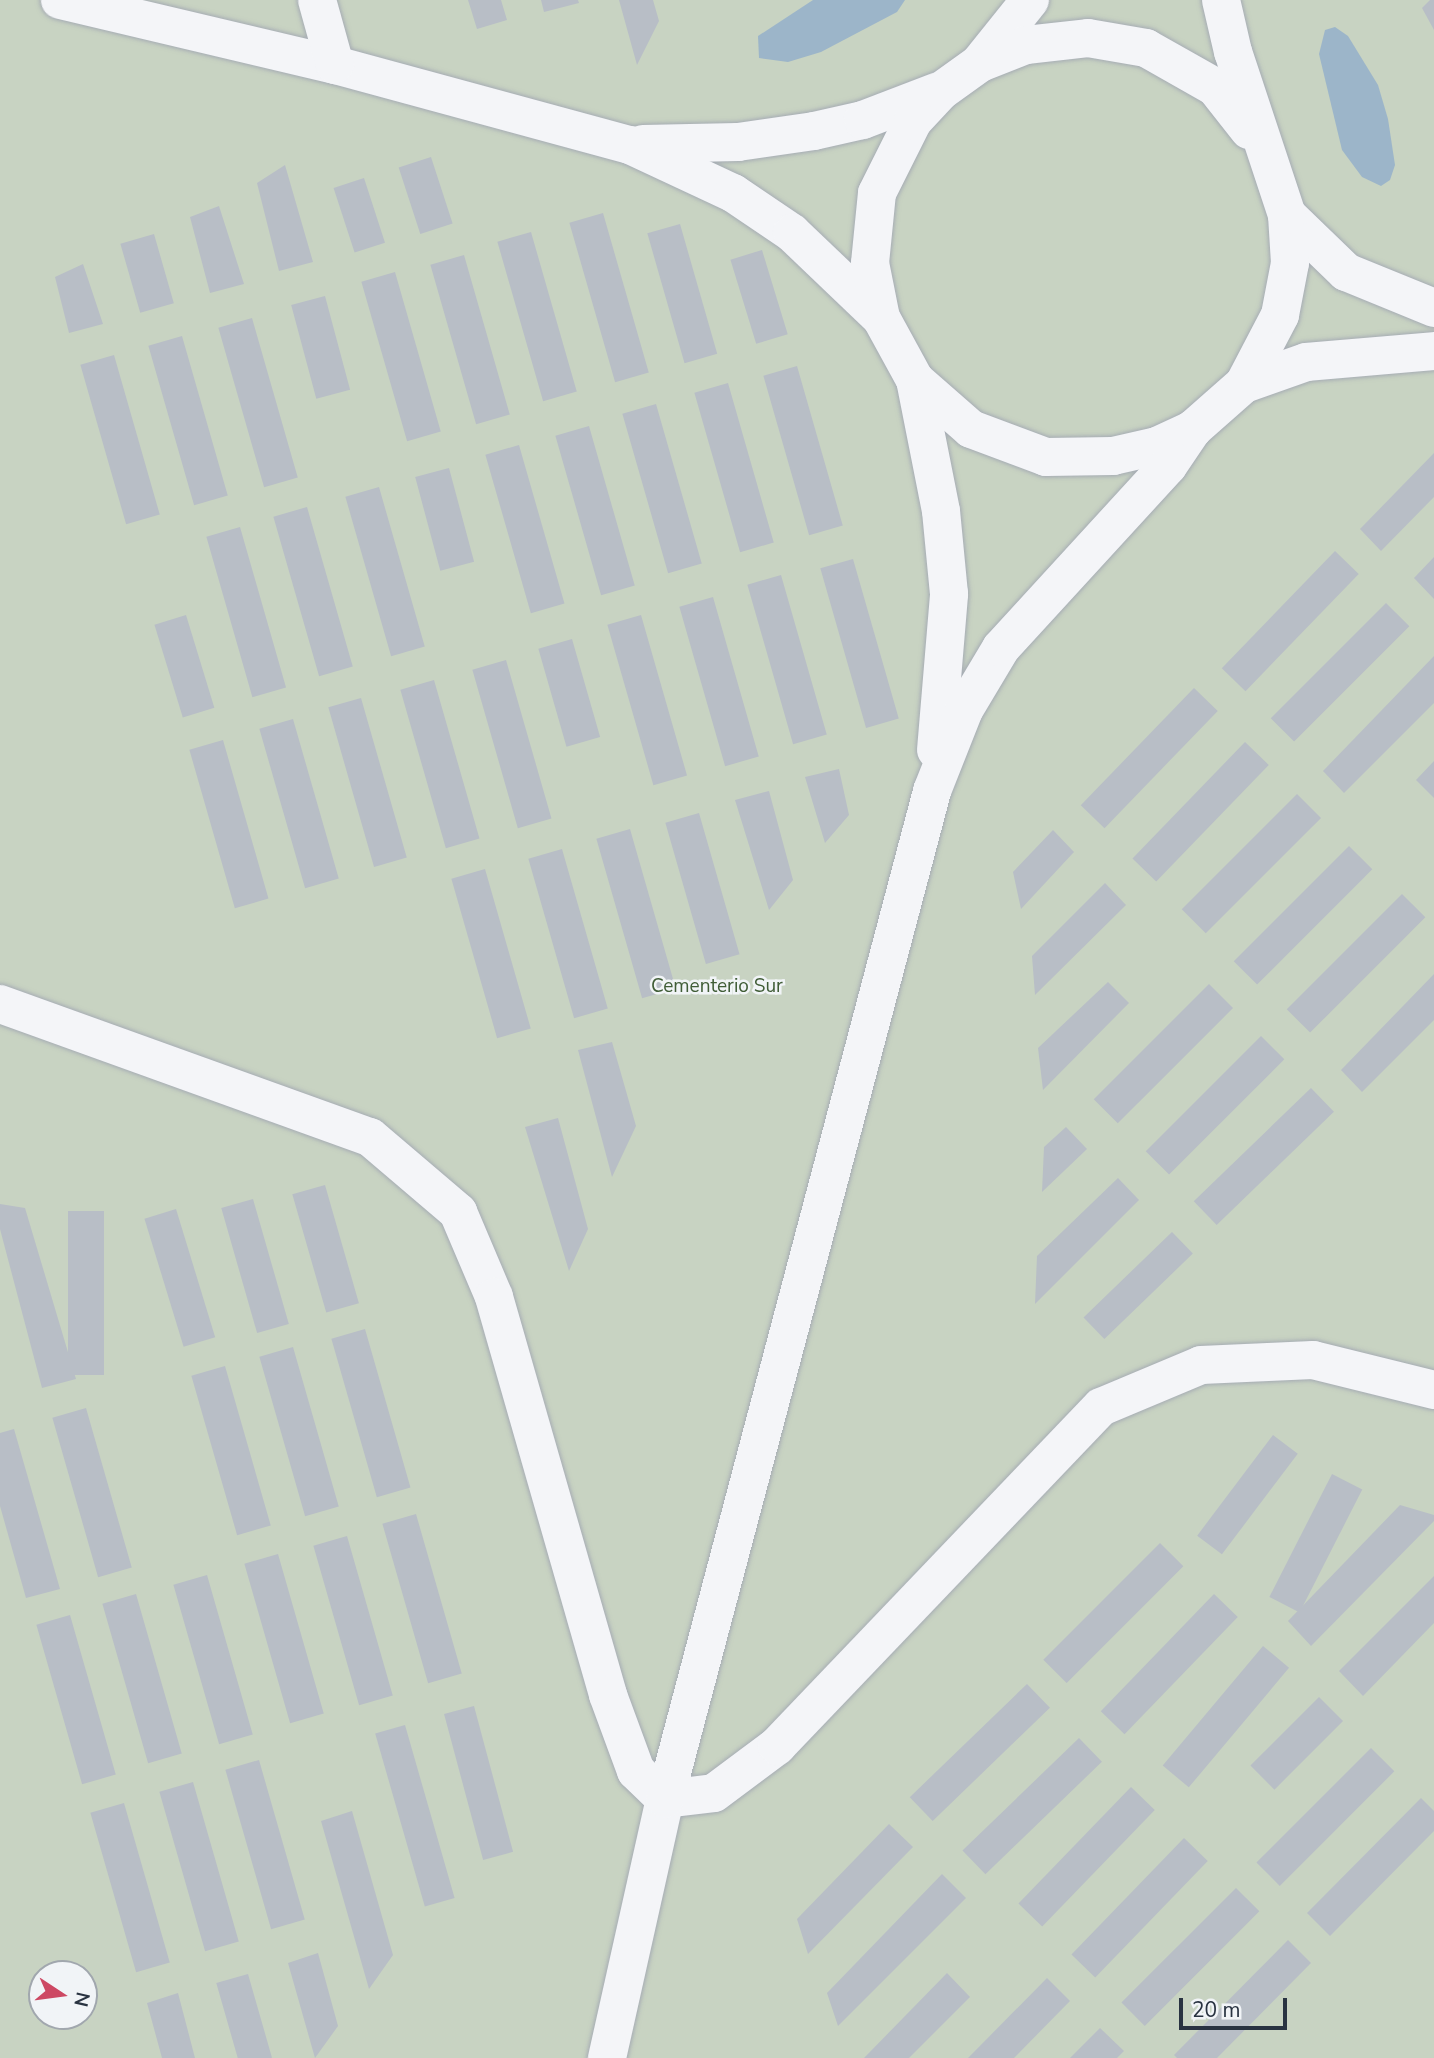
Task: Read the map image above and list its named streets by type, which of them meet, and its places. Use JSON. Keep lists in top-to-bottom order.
{
  "parks": ["Cementerio Sur"],
  "scale_bar": "20 m",
  "north": "right"
}
